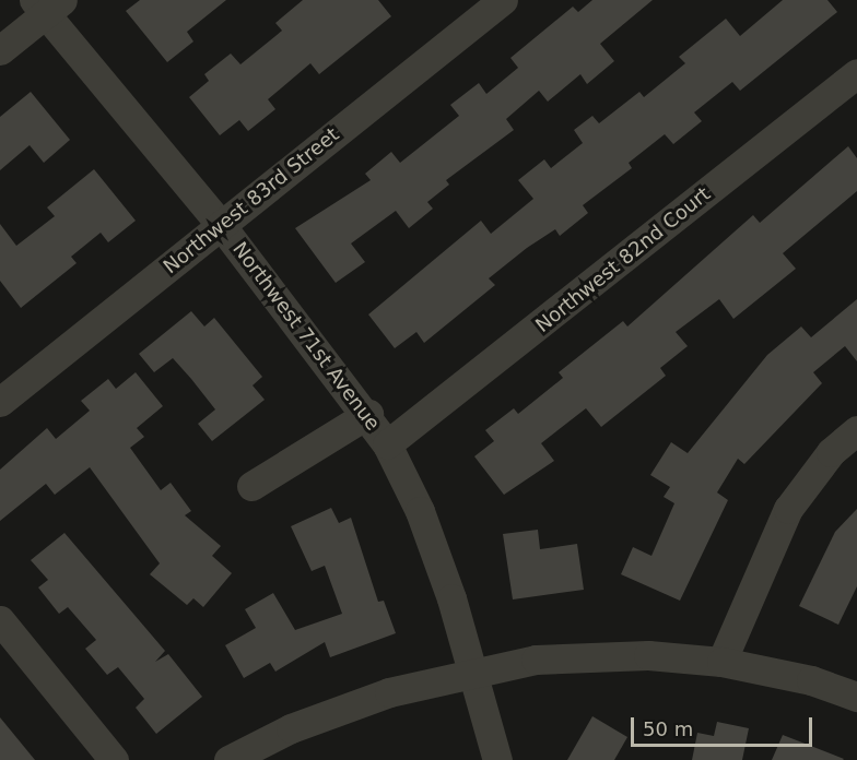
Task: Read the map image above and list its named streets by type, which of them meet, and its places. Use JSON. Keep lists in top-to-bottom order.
{
  "streets": {
    "street": ["Northwest 83rd Street", "Northwest 82nd Court", "Northwest 71st Avenue"]
  },
  "crossings": [
    ["Northwest 83rd Street", "Northwest 71st Avenue"],
    ["Northwest 82nd Court", "Northwest 71st Avenue"]
  ],
  "scale_bar": "50 m"
}
